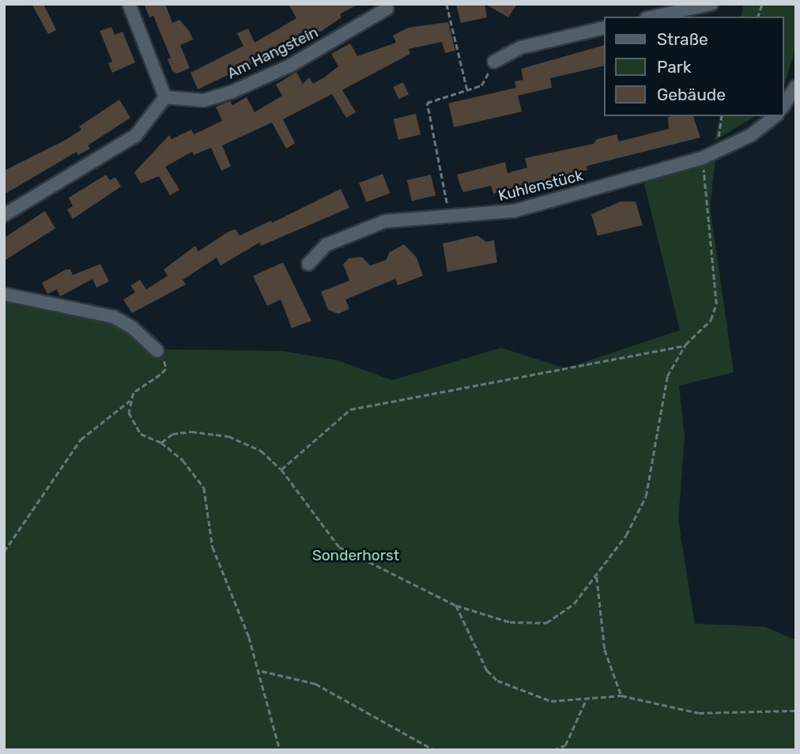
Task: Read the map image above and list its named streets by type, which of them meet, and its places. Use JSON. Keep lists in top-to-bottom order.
{
  "streets": {
    "street": ["Am Hangstein", "Kuhlenstück"]
  },
  "parks": ["Sonderhorst"],
  "legend": ["Straße", "Park", "Gebäude"]
}
